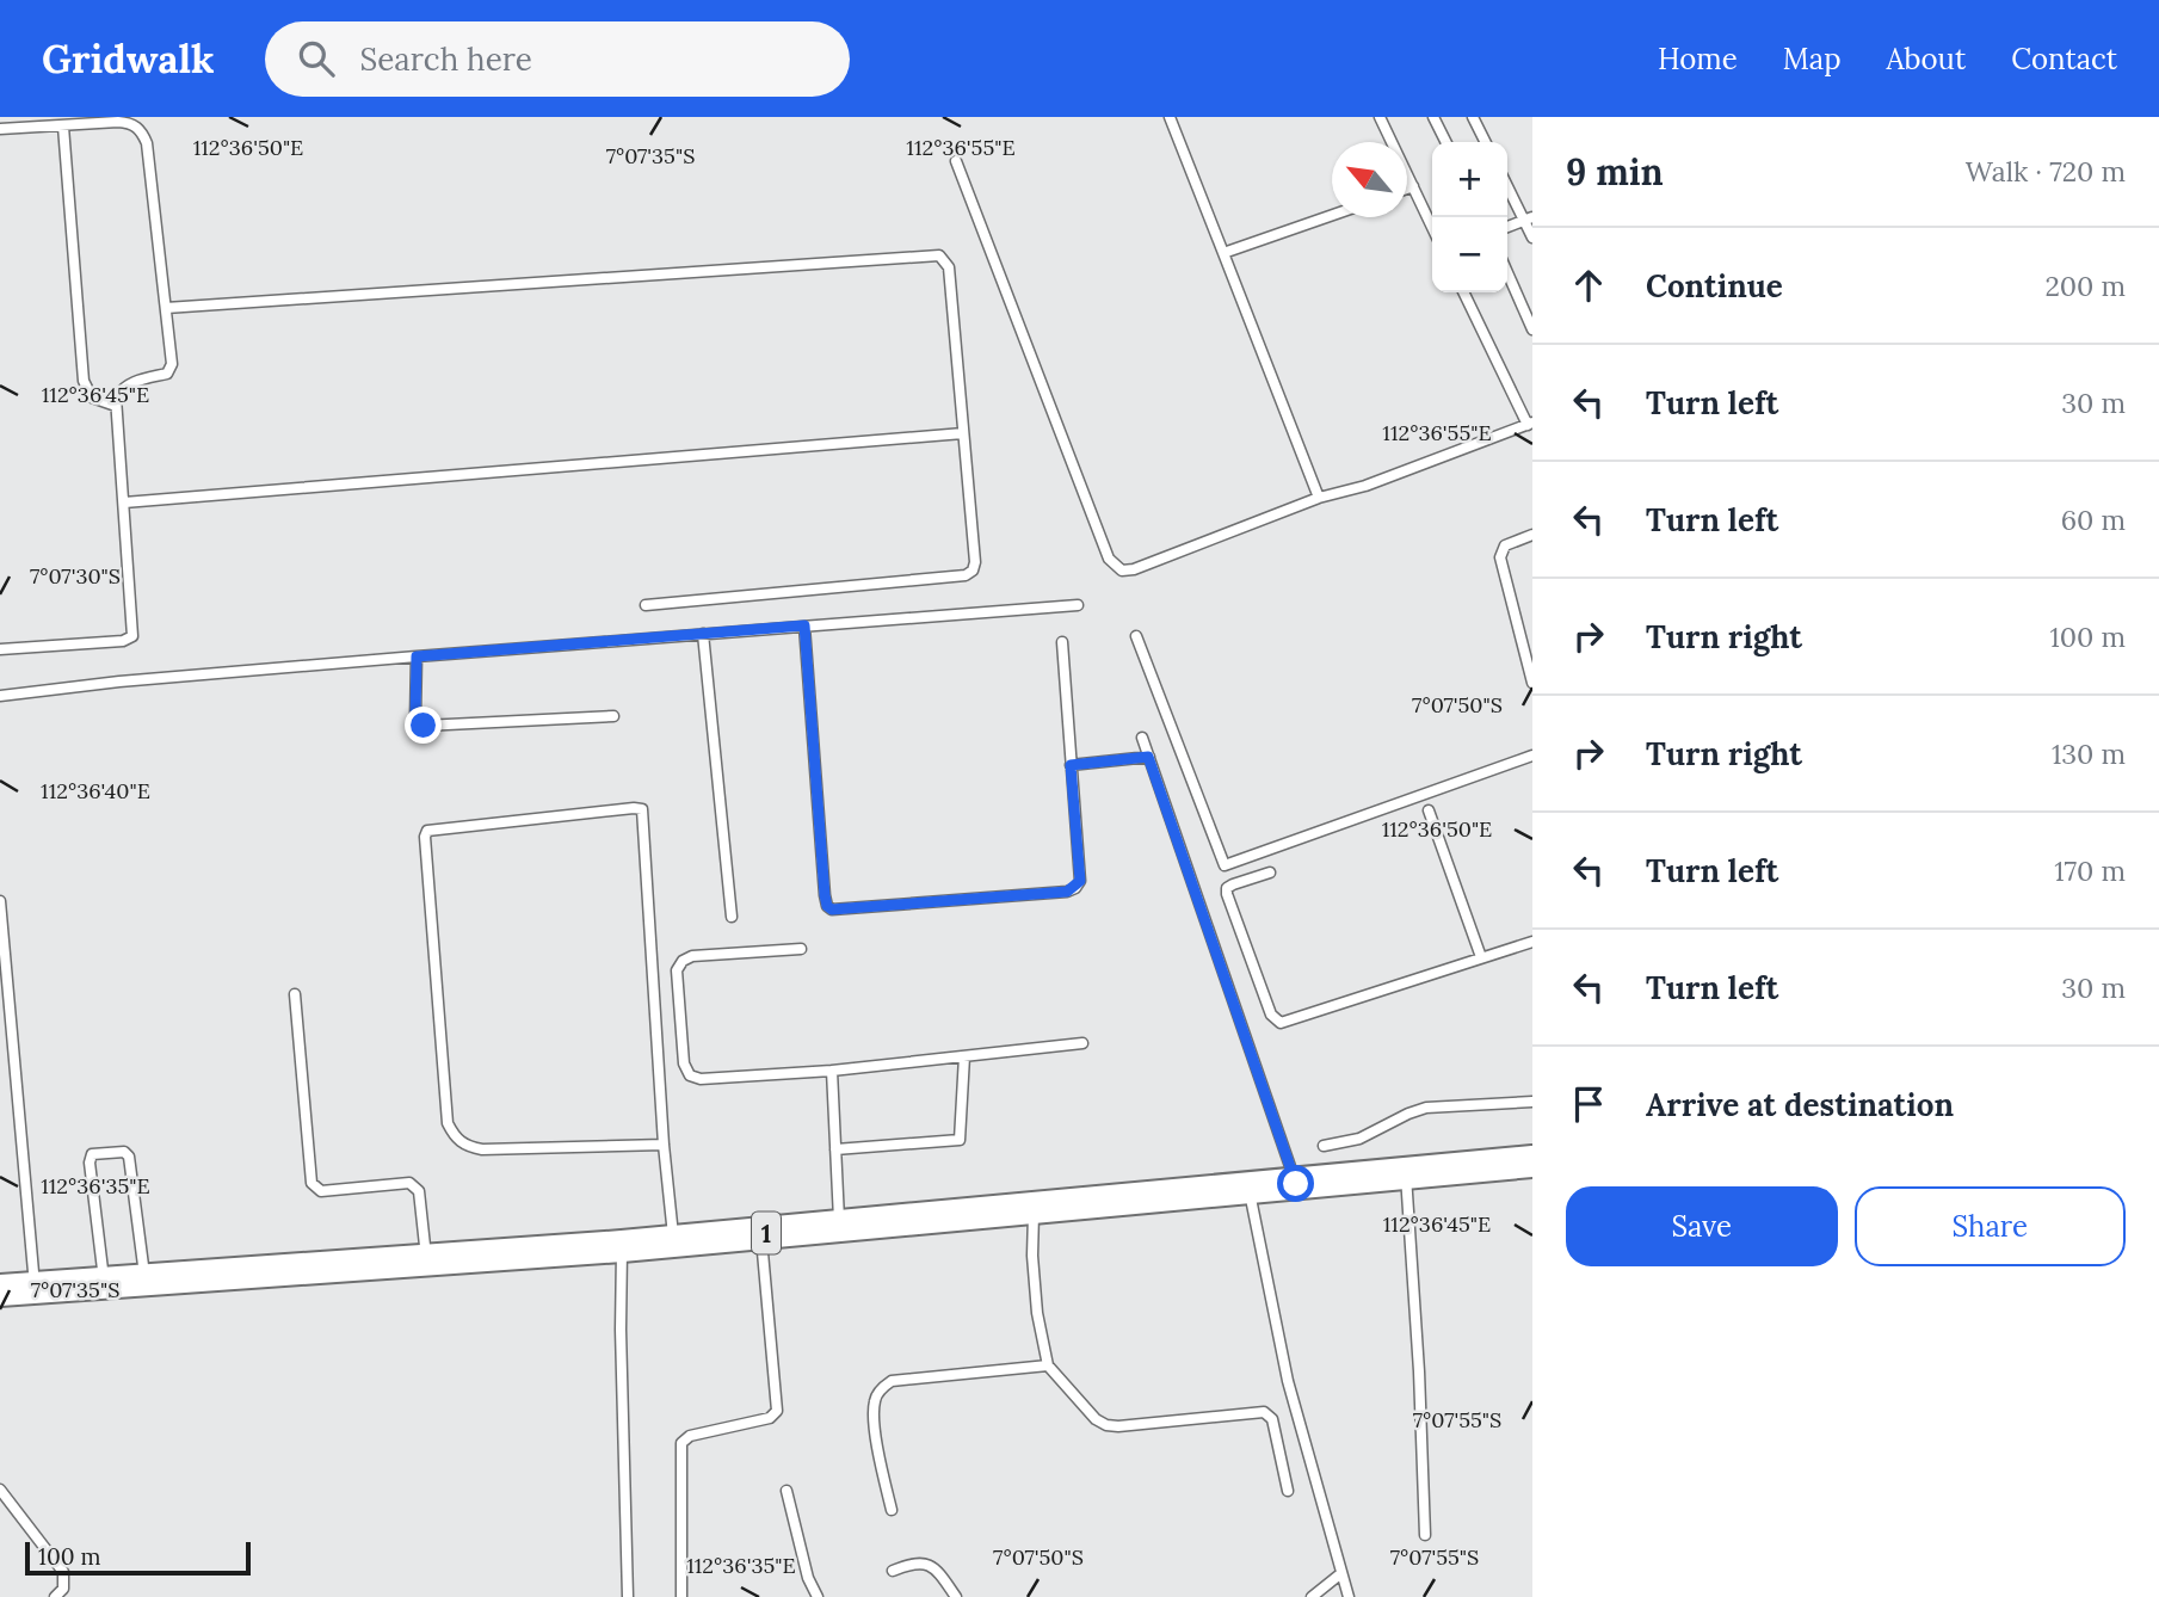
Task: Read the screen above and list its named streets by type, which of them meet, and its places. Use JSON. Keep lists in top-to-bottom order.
{
  "streets": {
    "highway": ["1"]
  },
  "scale_bar": "100 m",
  "north": "top left",
  "page": {
    "header": "Gridwalk",
    "search": "Search here",
    "nav": [
      "Home",
      "Map",
      "About",
      "Contact"
    ],
    "heading": ["9 min", "Walk · 720 m"],
    "map_buttons": ["+", "−"],
    "list": [
      ["Continue", "200 m"],
      ["Turn left", "30 m"],
      ["Turn left", "60 m"],
      ["Turn right", "100 m"],
      ["Turn right", "130 m"],
      ["Turn left", "170 m"],
      ["Turn left", "30 m"],
      "Arrive at destination"
    ],
    "buttons": ["Save", "Share"],
    "scale": "100 m"
  },
  "coordinates": [
    "112°36'50\"E",
    "112°36'55\"E",
    "7°07'35\"S",
    "112°36'45\"E",
    "7°07'30\"S",
    "7°07'50\"S",
    "112°36'40\"E",
    "112°36'35\"E",
    "7°07'55\"S"
  ]
}
